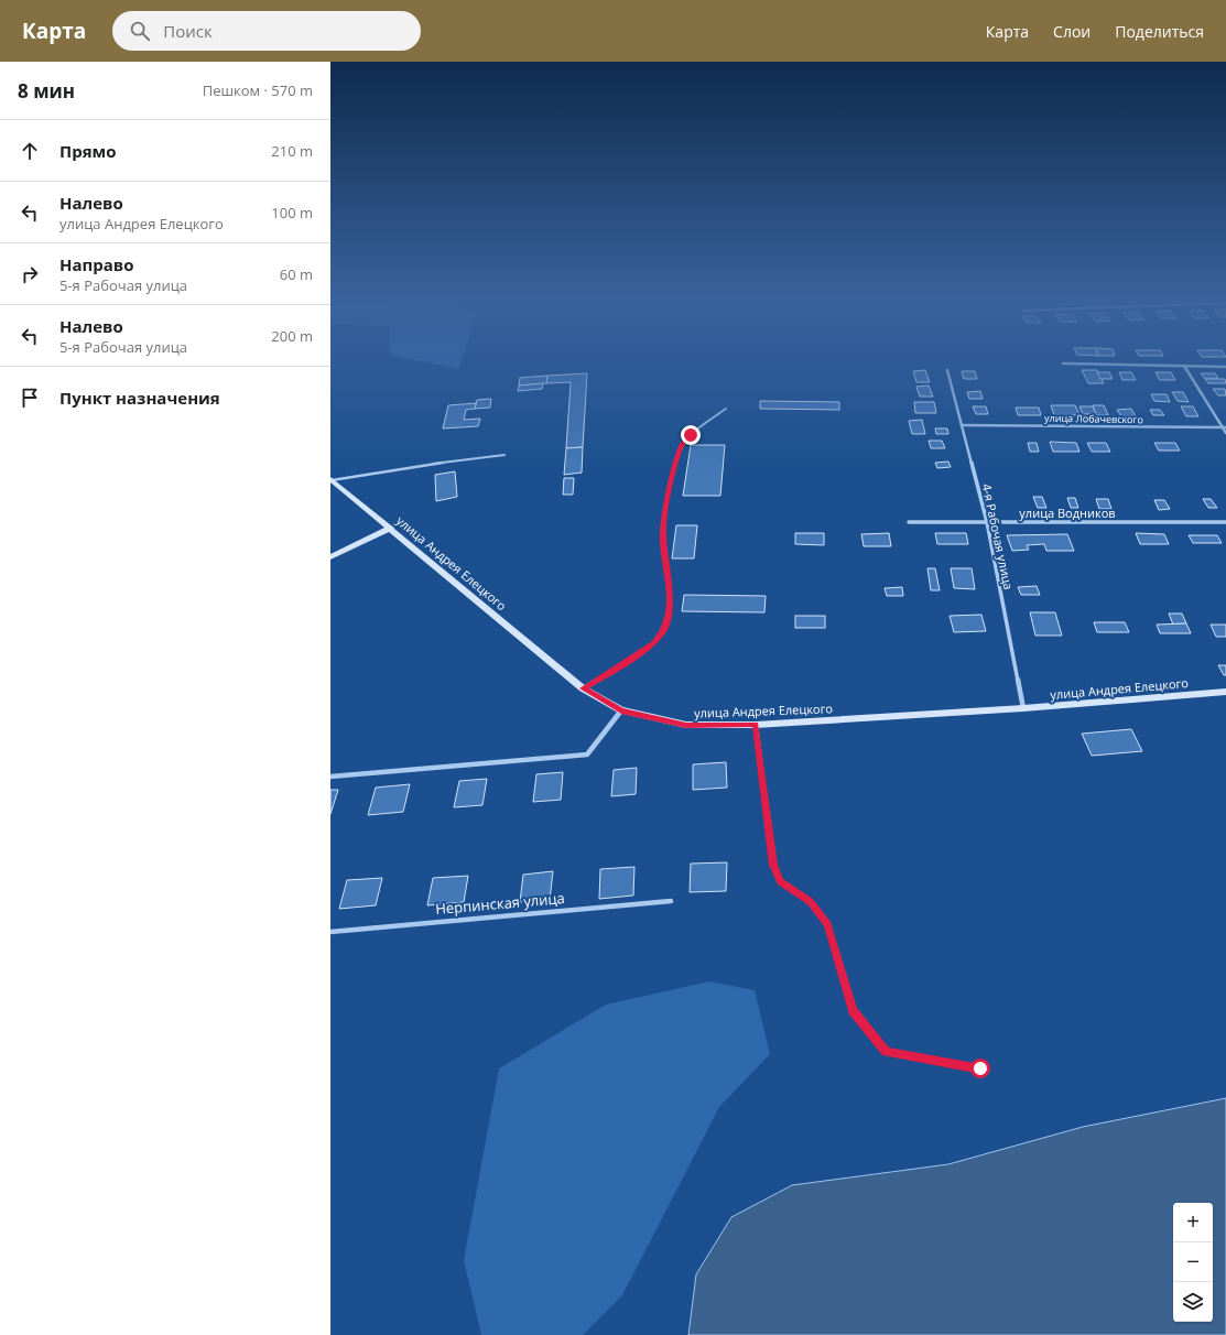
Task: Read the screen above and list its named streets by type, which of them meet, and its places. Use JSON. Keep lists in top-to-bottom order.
{
  "streets": {
    "main road": ["улица Андрея Елецкого"],
    "street": [
      "улица Лобачевского",
      "улица Водников",
      "4-я Рабочая улица",
      "Нерпинская улица"
    ]
  },
  "crossings": [
    ["улица Лобачевского", "4-я Рабочая улица"],
    ["улица Водников", "4-я Рабочая улица"],
    ["4-я Рабочая улица", "улица Андрея Елецкого"]
  ],
  "page": {
    "header": "Карта",
    "search": "Поиск",
    "nav": ["Карта", "Слои", "Поделиться"],
    "heading": ["8 мин", "Пешком · 570 m"],
    "list": [
      ["Прямо", "210 m"],
      ["Налево", "улица Андрея Елецкого", "100 m"],
      ["Направо", "5-я Рабочая улица", "60 m"],
      ["Налево", "5-я Рабочая улица", "200 m"],
      "Пункт назначения"
    ],
    "map_buttons": ["+", "−"]
  }
}
